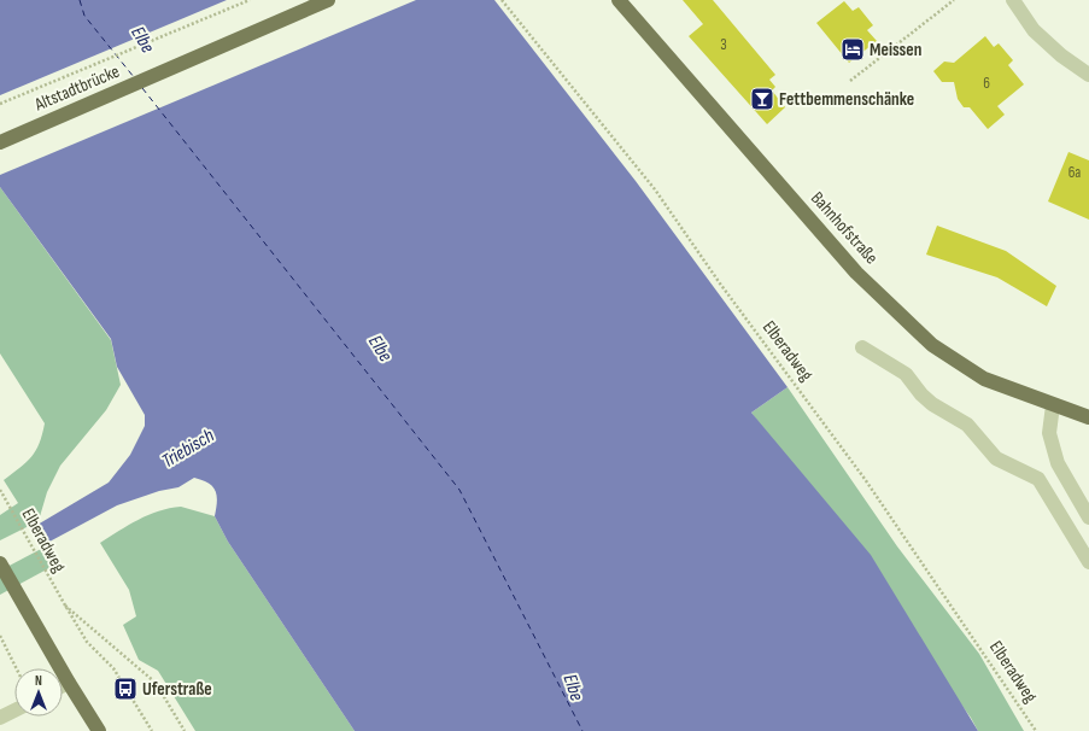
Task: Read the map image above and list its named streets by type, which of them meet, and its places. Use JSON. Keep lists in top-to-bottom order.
{
  "streets": {
    "main road": ["Altstadtbrücke", "Bahnhofstraße"],
    "path": ["Elberadweg"]
  },
  "water": ["Elbe", "Triebisch"],
  "places": {
    "hotel": ["Meissen"],
    "bar": ["Fettbemmenschänke"],
    "bus stop": ["Uferstraße"]
  },
  "house_numbers": ["3", "6", "6a"],
  "north": "top"
}
